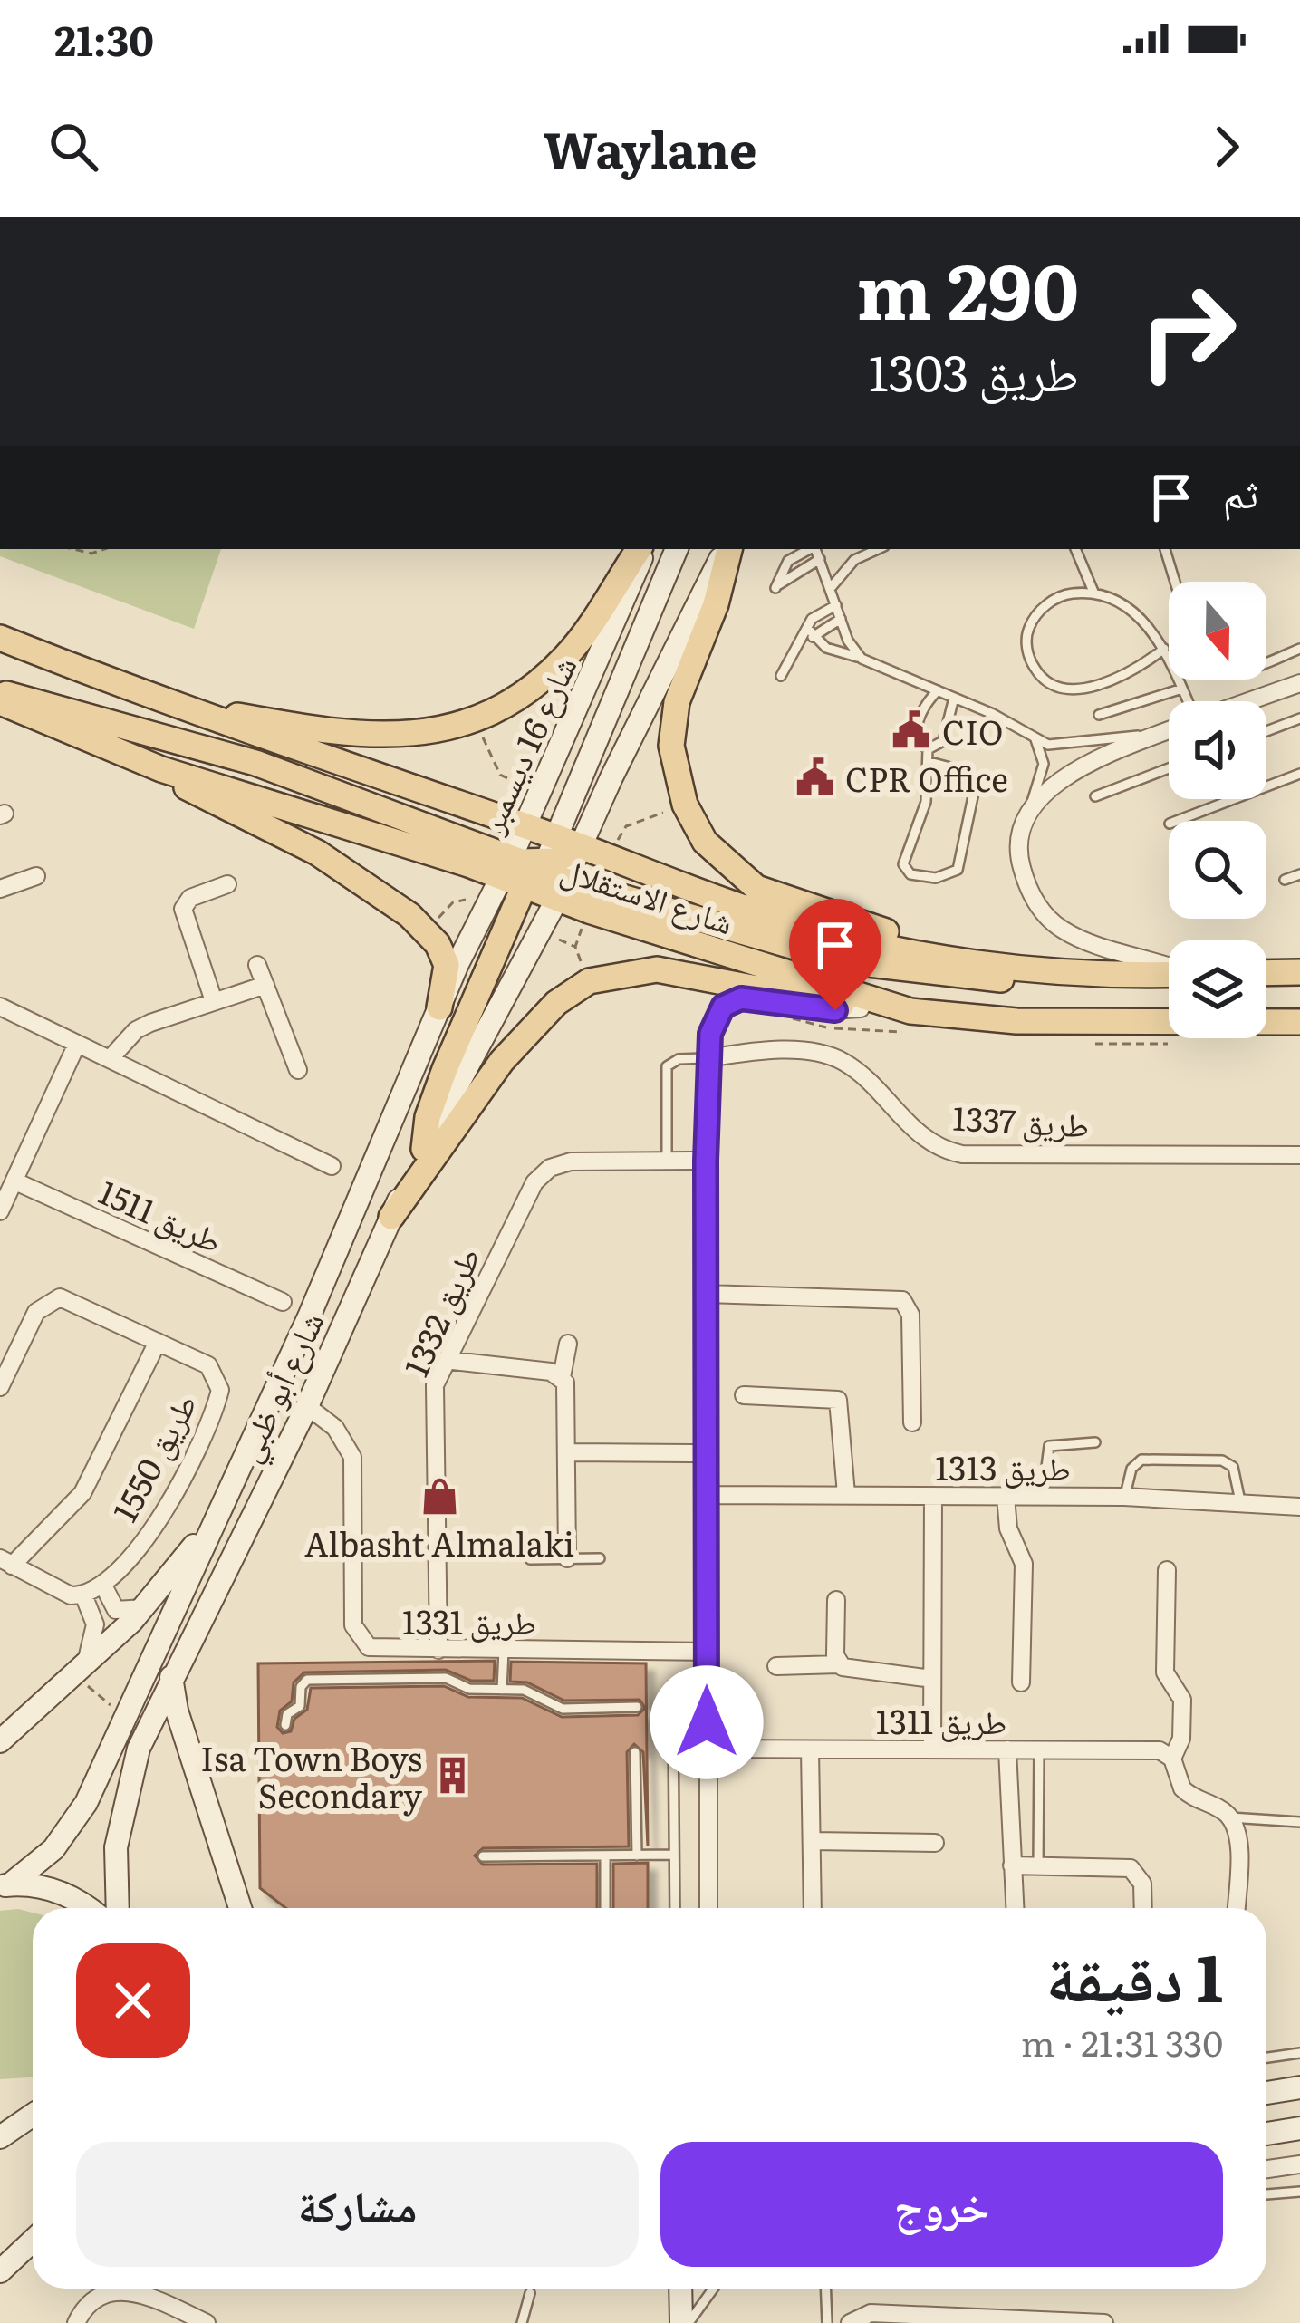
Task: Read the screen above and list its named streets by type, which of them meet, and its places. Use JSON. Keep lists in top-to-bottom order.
{
  "streets": {
    "main road": ["شارع 16 ديسمبر", "شارع الاستقلال", "شارع أبو ظبي"],
    "street": [
      "طريق 1337",
      "طريق 1511",
      "طريق 1332",
      "طريق 1550",
      "طريق 1313",
      "طريق 1331",
      "طريق 1311"
    ]
  },
  "crossings": [
    ["شارع 16 ديسمبر", "شارع الاستقلال"],
    ["شارع 16 ديسمبر", "شارع أبو ظبي"],
    ["طريق 1332", "طريق 1331"],
    ["شارع أبو ظبي", "طريق 1331"]
  ],
  "places": {
    "public building": ["CIO", "CPR Office"],
    "shop": ["Albasht Almalaki"],
    "building": ["Isa Town Boys Secondary"]
  },
  "north": "bottom",
  "page": {
    "status": "21:30",
    "header": "Waylane",
    "turn": ["290 m", "طريق 1303"],
    "then": "ثم",
    "heading": ["1 دقيقة", "330 m · 21:31"],
    "buttons": ["خروج", "مشاركة"]
  }
}
